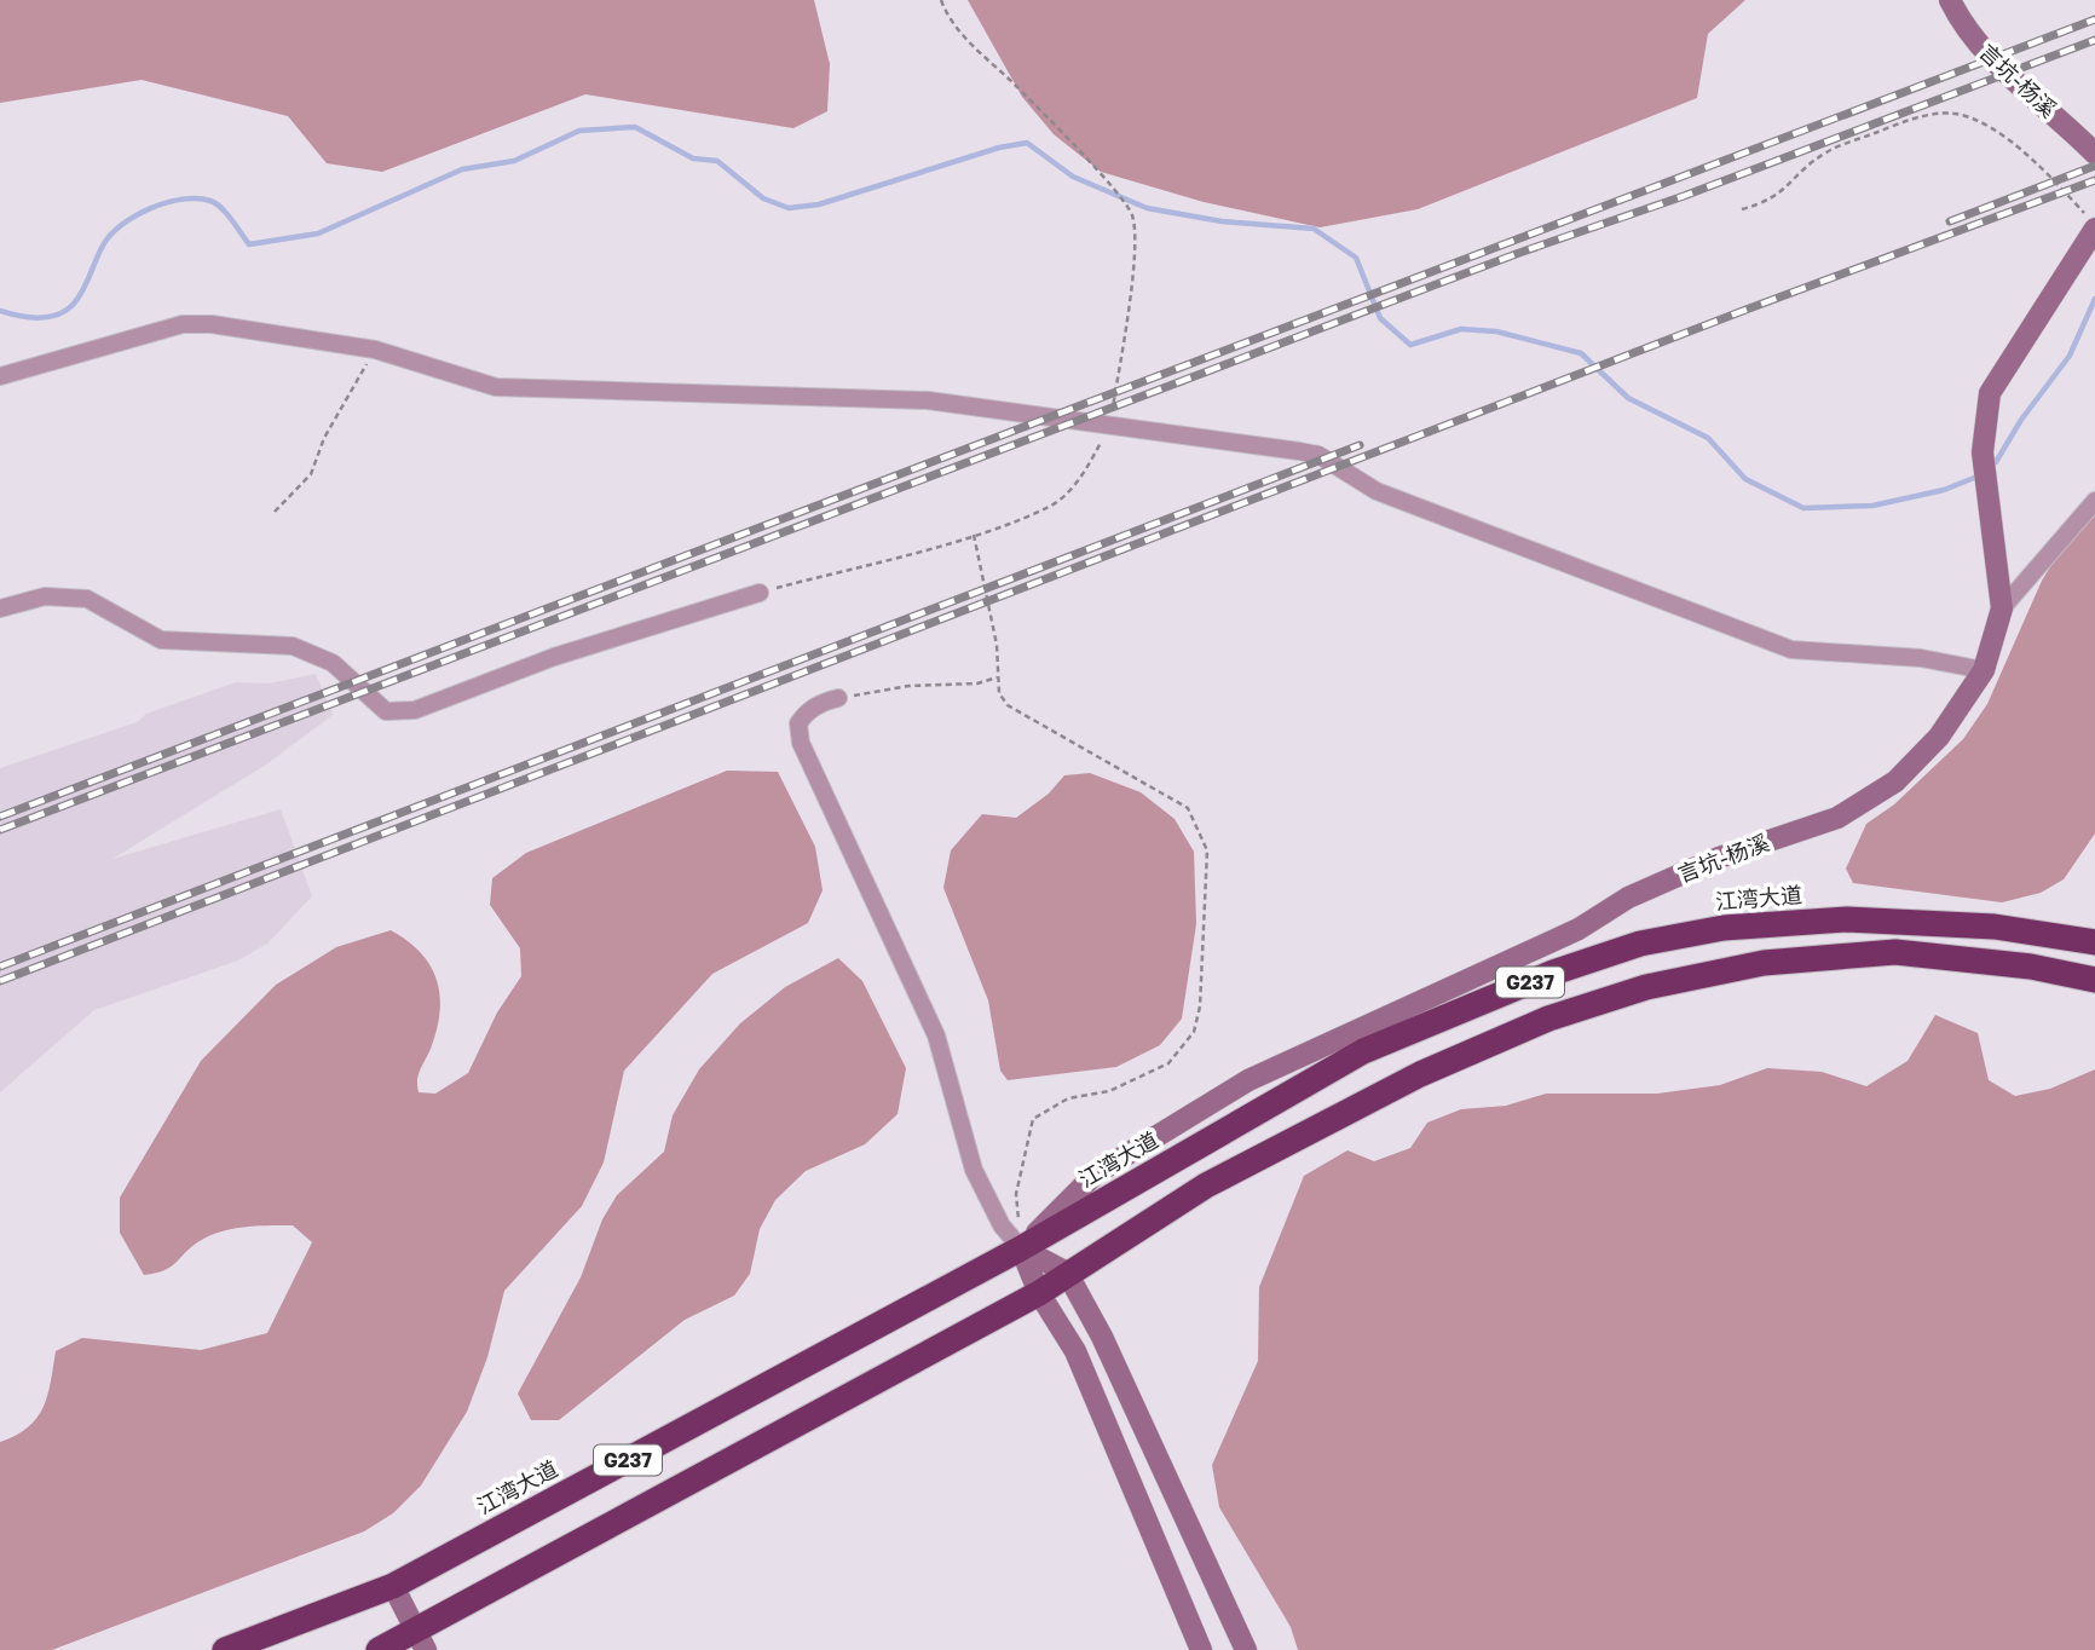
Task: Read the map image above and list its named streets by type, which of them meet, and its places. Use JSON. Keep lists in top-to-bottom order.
{
  "streets": {
    "highway": ["江湾大道", "G237"],
    "main road": ["言坑-杨溪"]
  },
  "crossings": [
    ["言坑-杨溪", "江湾大道"]
  ]
}
